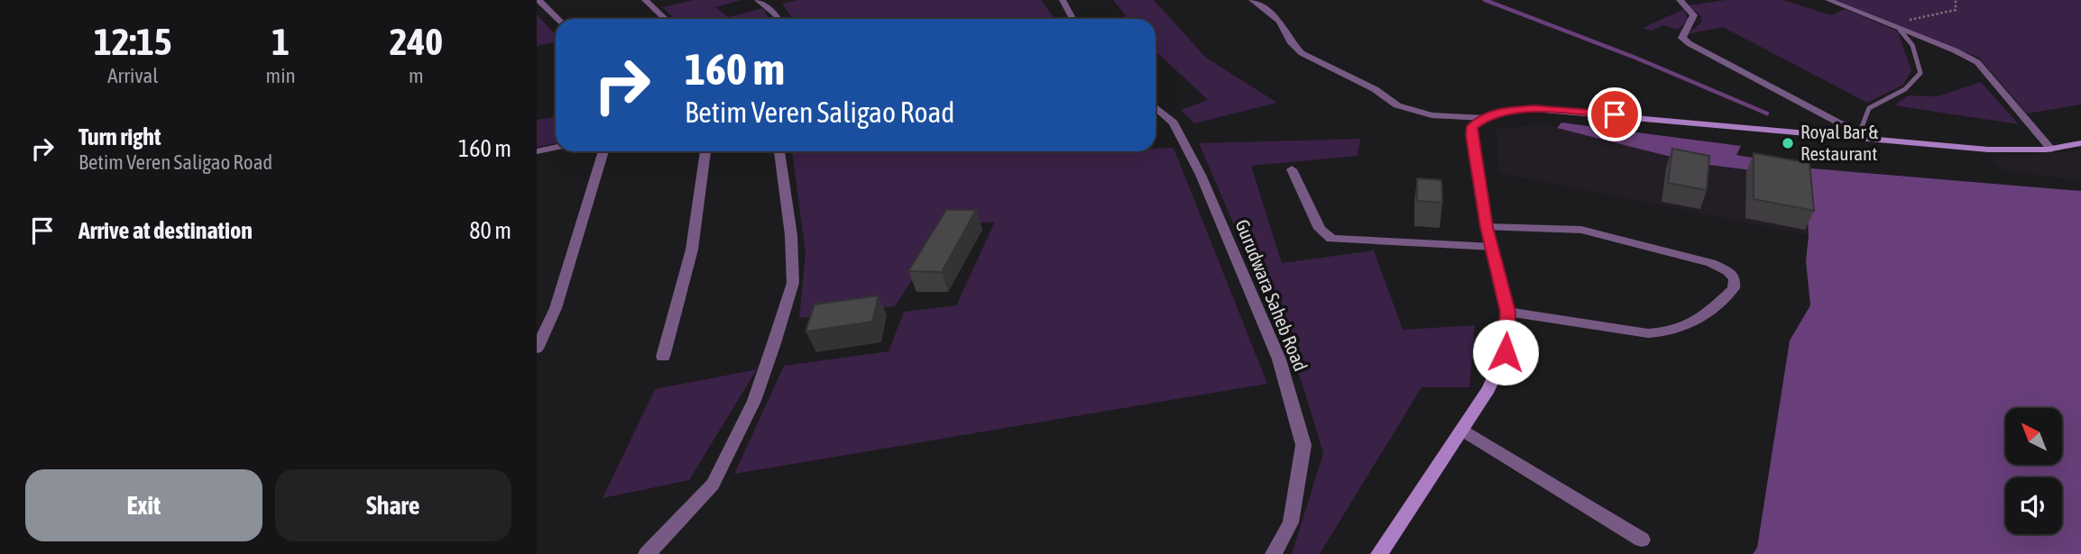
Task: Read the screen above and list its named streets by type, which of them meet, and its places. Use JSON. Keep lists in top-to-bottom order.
{
  "streets": {
    "street": ["Gurudwara Saheb Road"]
  },
  "places": ["Royal Bar & Restaurant"],
  "north": "top left",
  "page": {
    "eta": [
      "12:15",
      "Arrival",
      "1",
      "min",
      "240",
      "m"
    ],
    "turn": ["160 m", "Betim Veren Saligao Road"],
    "list": [
      {
        "name": "Turn right",
        "note": "Betim Veren Saligao Road",
        "value": "160 m"
      },
      {
        "name": "Arrive at destination",
        "value": "80 m"
      }
    ],
    "buttons": ["Exit", "Share"]
  }
}
